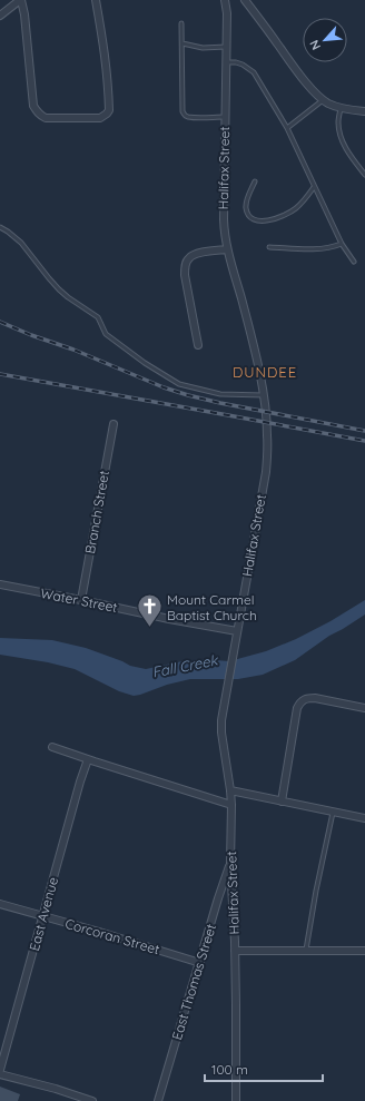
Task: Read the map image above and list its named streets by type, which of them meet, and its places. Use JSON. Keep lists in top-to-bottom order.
{
  "streets": {
    "street": [
      "Halifax Street",
      "Branch Street",
      "Water Street",
      "East Avenue",
      "Corcoran Street",
      "East Thomas Street"
    ]
  },
  "crossings": [
    ["Halifax Street", "Water Street"],
    ["Halifax Street", "East Thomas Street"],
    ["Branch Street", "Water Street"],
    ["East Avenue", "Corcoran Street"],
    ["Corcoran Street", "East Thomas Street"]
  ],
  "districts": ["DUNDEE"],
  "water": ["Fall Creek"],
  "places": {
    "church": ["Mount Carmel Baptist Church"]
  },
  "scale_bar": "100 m",
  "north": "bottom left"
}
